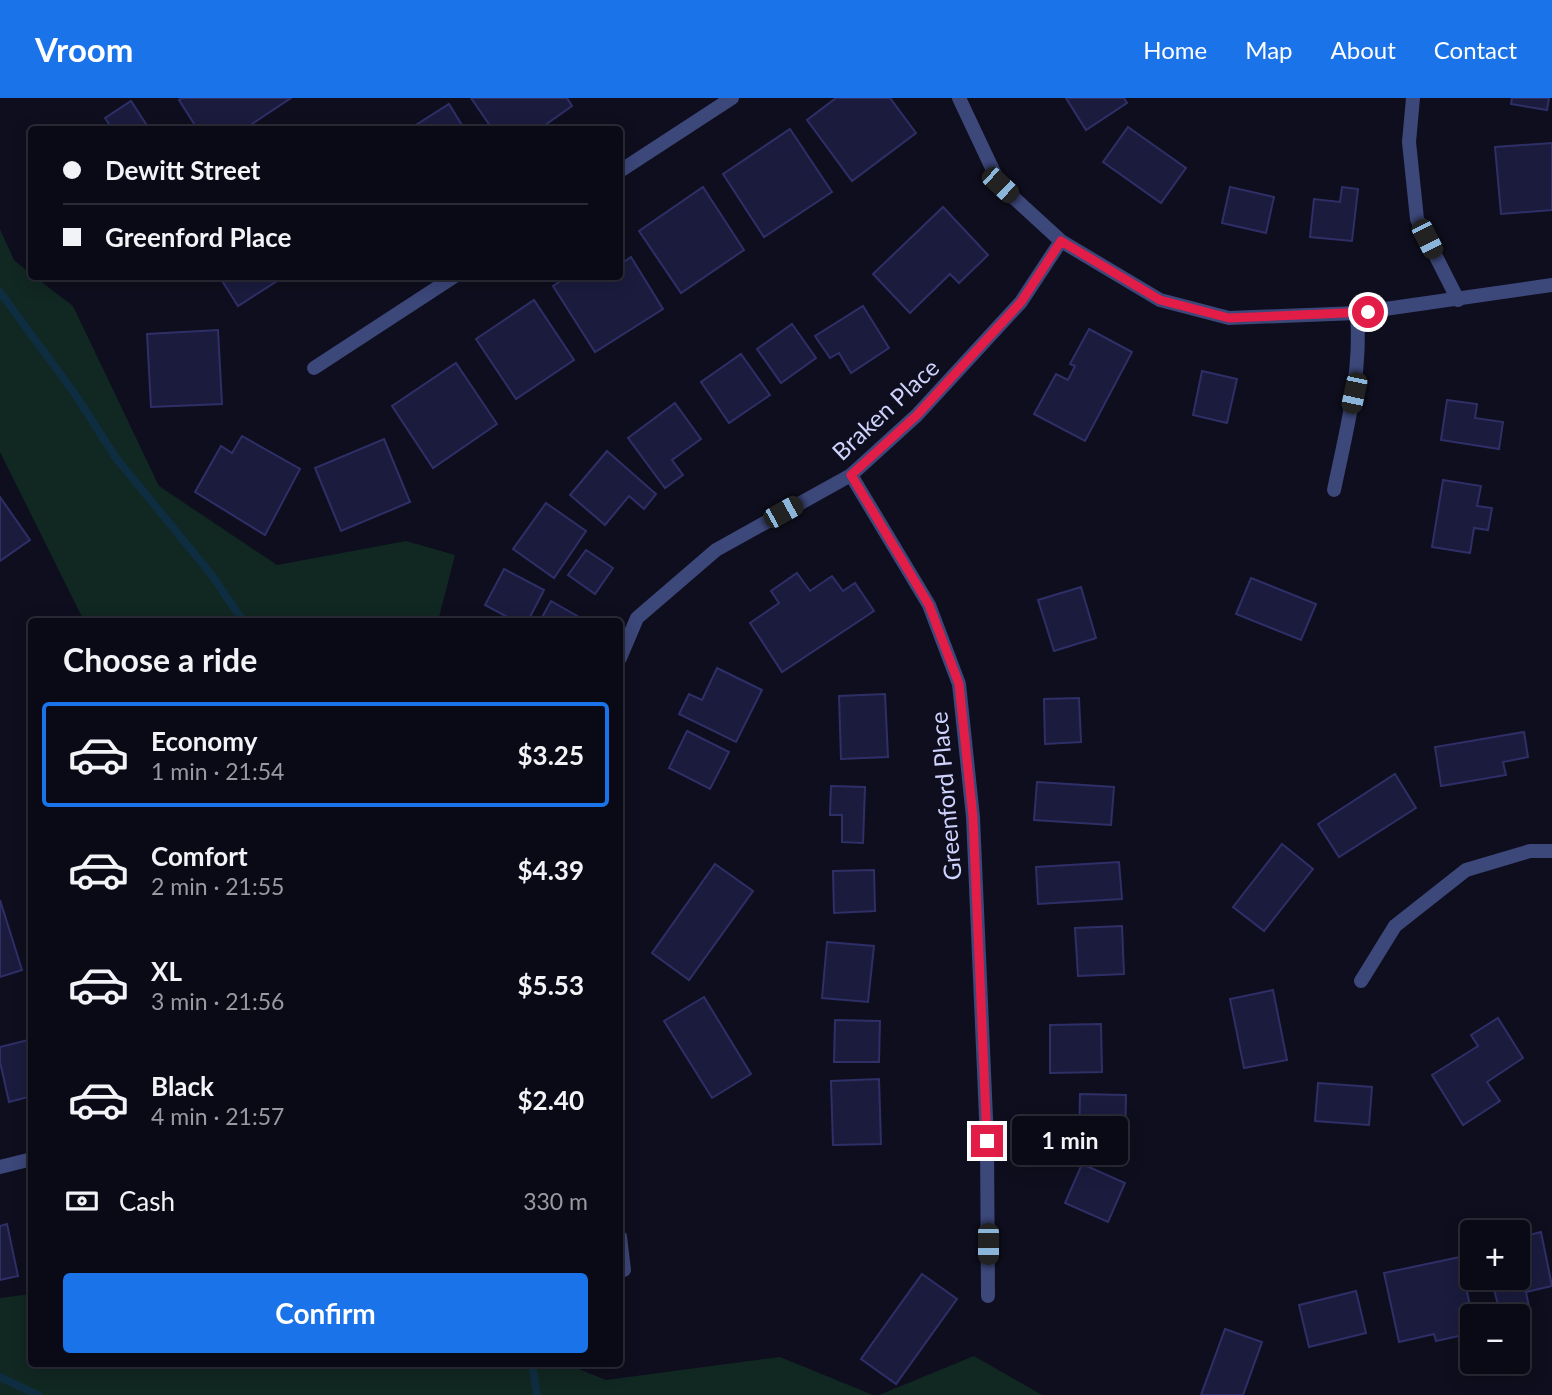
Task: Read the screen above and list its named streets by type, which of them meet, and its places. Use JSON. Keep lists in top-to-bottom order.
{
  "streets": {
    "street": ["Braken Place", "Greenford Place"]
  },
  "crossings": [
    ["Braken Place", "Greenford Place"]
  ],
  "page": {
    "header": "Vroom",
    "nav": [
      "Home",
      "Map",
      "About",
      "Contact"
    ],
    "banner": ["Dewitt Street", "Greenford Place"],
    "heading": "Choose a ride",
    "list": [
      {
        "name": "Economy",
        "note": "1 min · 21:54",
        "value": "$3.25"
      },
      {
        "name": "Comfort",
        "note": "2 min · 21:55",
        "value": "$4.39"
      },
      {
        "name": "XL",
        "note": "3 min · 21:56",
        "value": "$5.53"
      },
      {
        "name": "Black",
        "note": "4 min · 21:57",
        "value": "$2.40"
      }
    ],
    "bubble": "1 min",
    "pay": ["Cash", "330 m"],
    "map_buttons": ["+", "−"],
    "buttons": "Confirm"
  }
}
